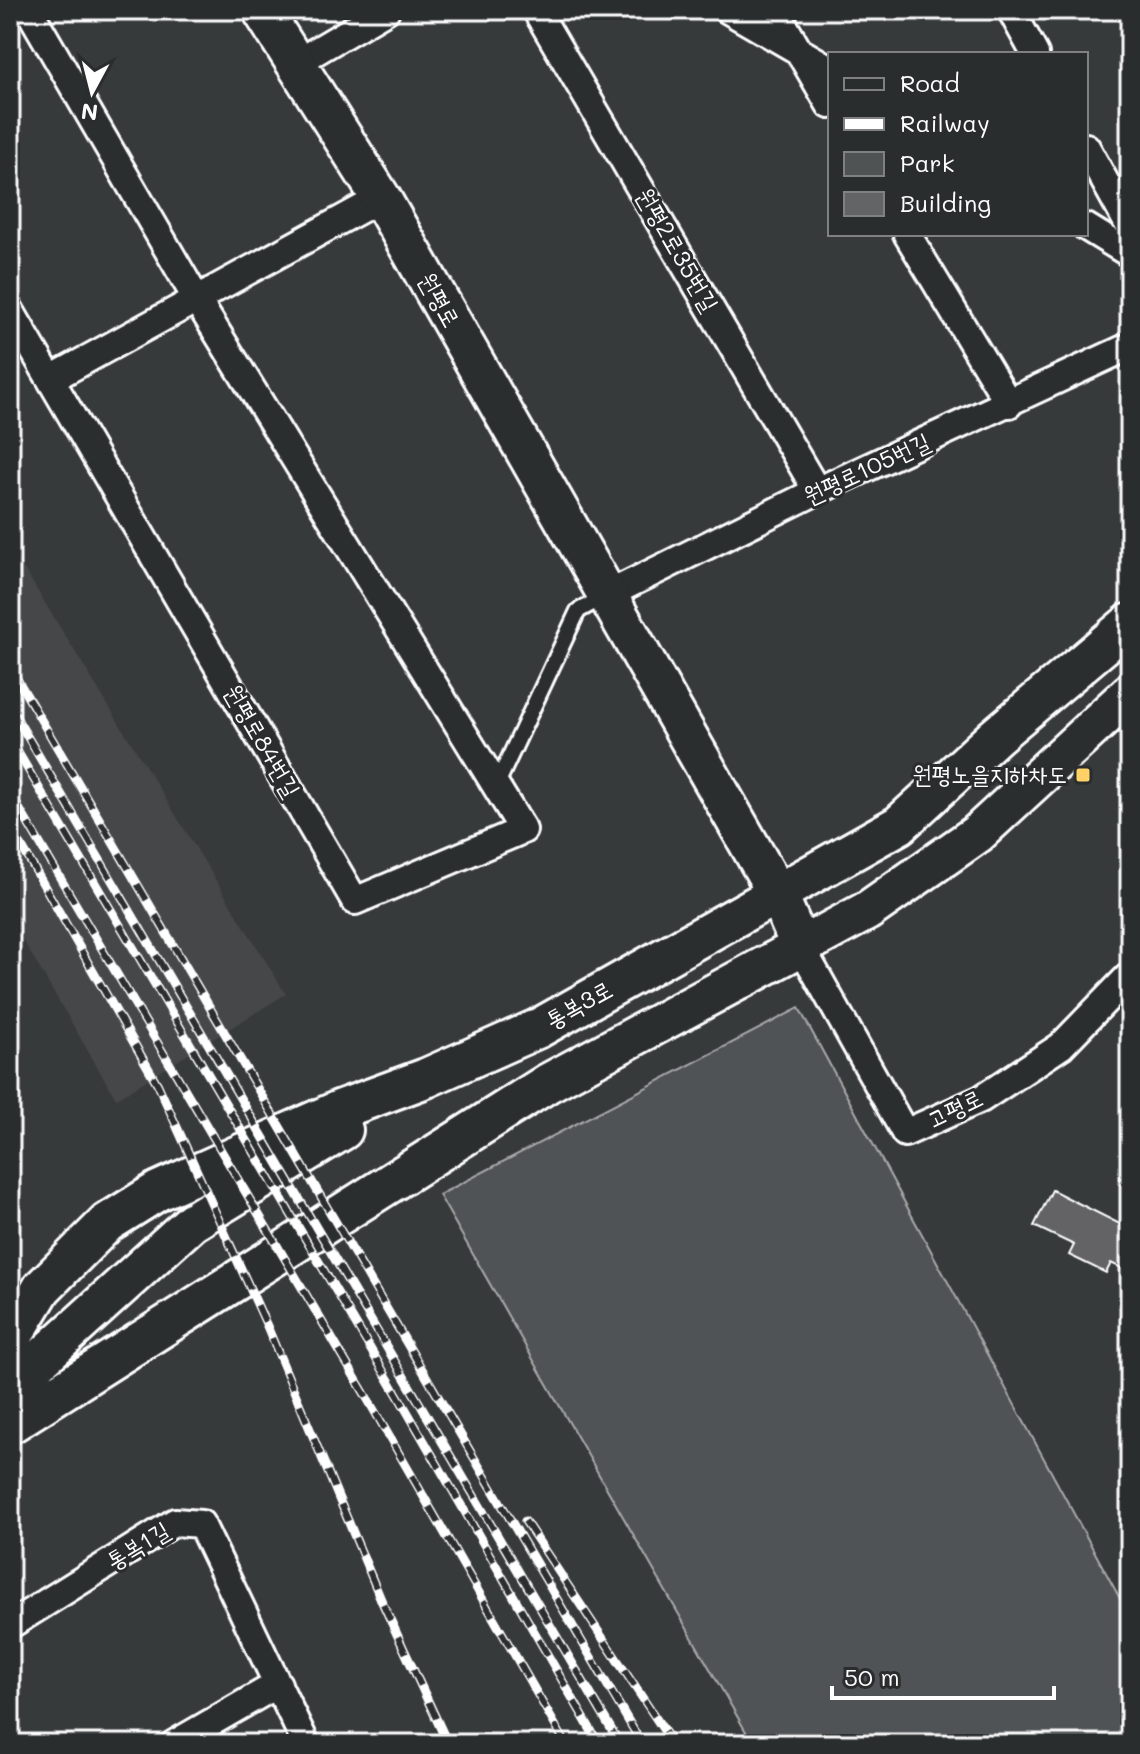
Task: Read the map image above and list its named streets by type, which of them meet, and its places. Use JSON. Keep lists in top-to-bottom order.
{
  "streets": {
    "street": [
      "원평2로35번길",
      "원평로",
      "원평로105번길",
      "원평로84번길",
      "통복3로",
      "고평로",
      "통복1길"
    ]
  },
  "crossings": [
    ["원평2로35번길", "원평로105번길"],
    ["원평로", "원평로105번길"],
    ["원평로", "통복3로"],
    ["원평로", "고평로"]
  ],
  "places": {
    "transit": ["원평노을지하차도"]
  },
  "legend": [
    "Road",
    "Railway",
    "Park",
    "Building"
  ],
  "scale_bar": "50 m",
  "north": "bottom"
}
